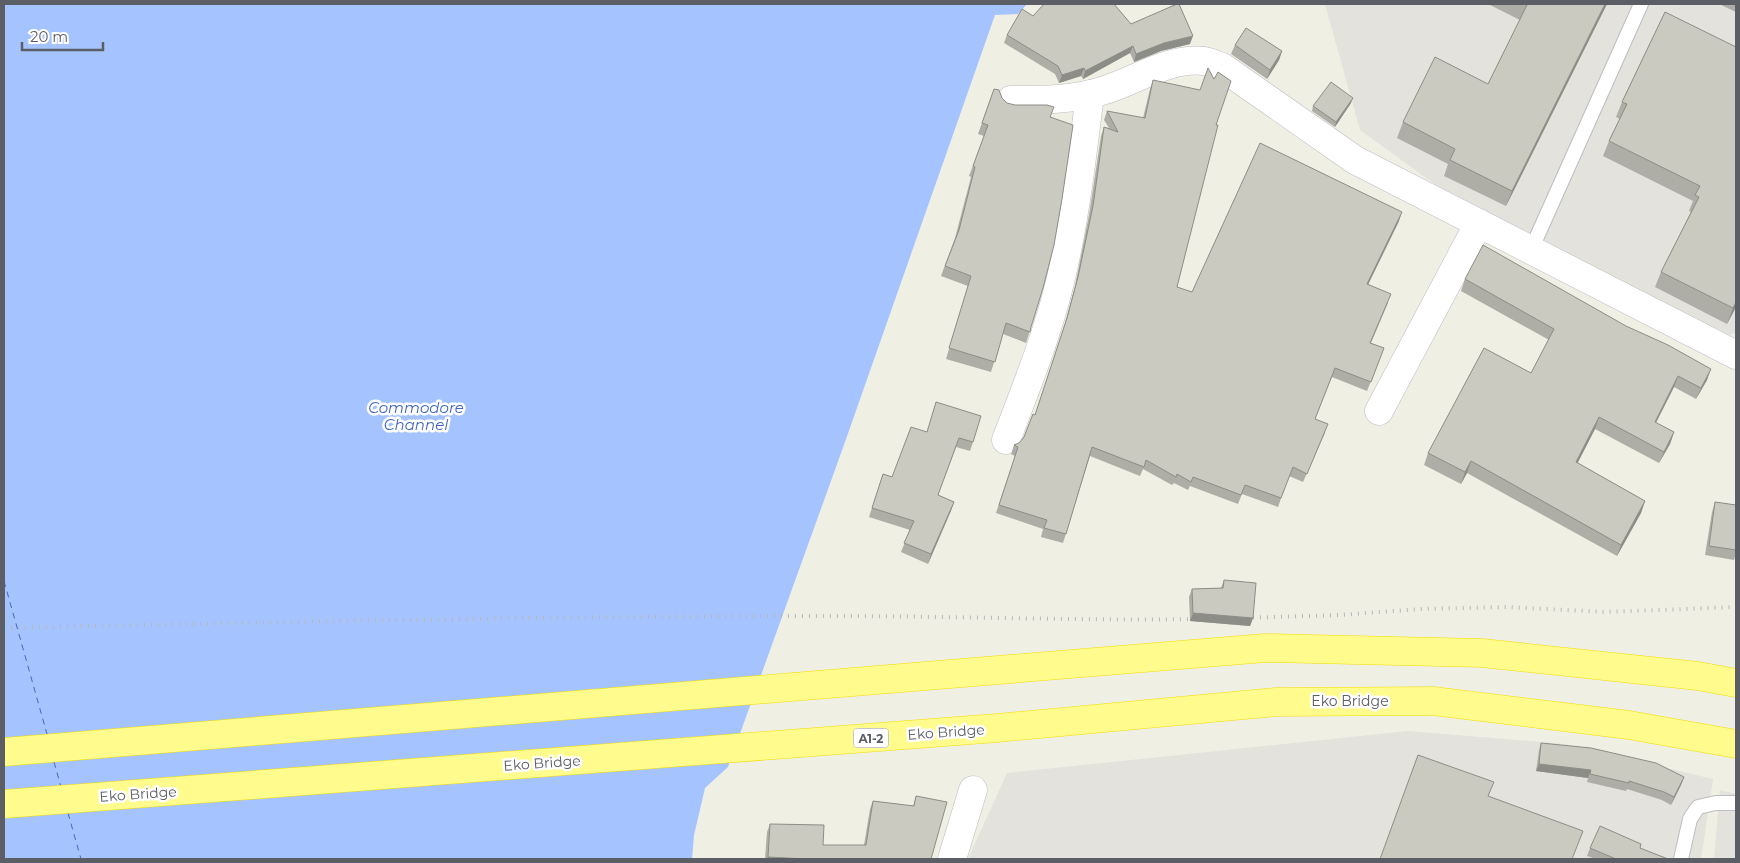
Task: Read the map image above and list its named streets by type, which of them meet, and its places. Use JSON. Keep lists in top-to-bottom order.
{
  "streets": {
    "highway": ["Eko Bridge", "A1-2"]
  },
  "water": ["Commodore Channel"],
  "scale_bar": "20 m"
}
